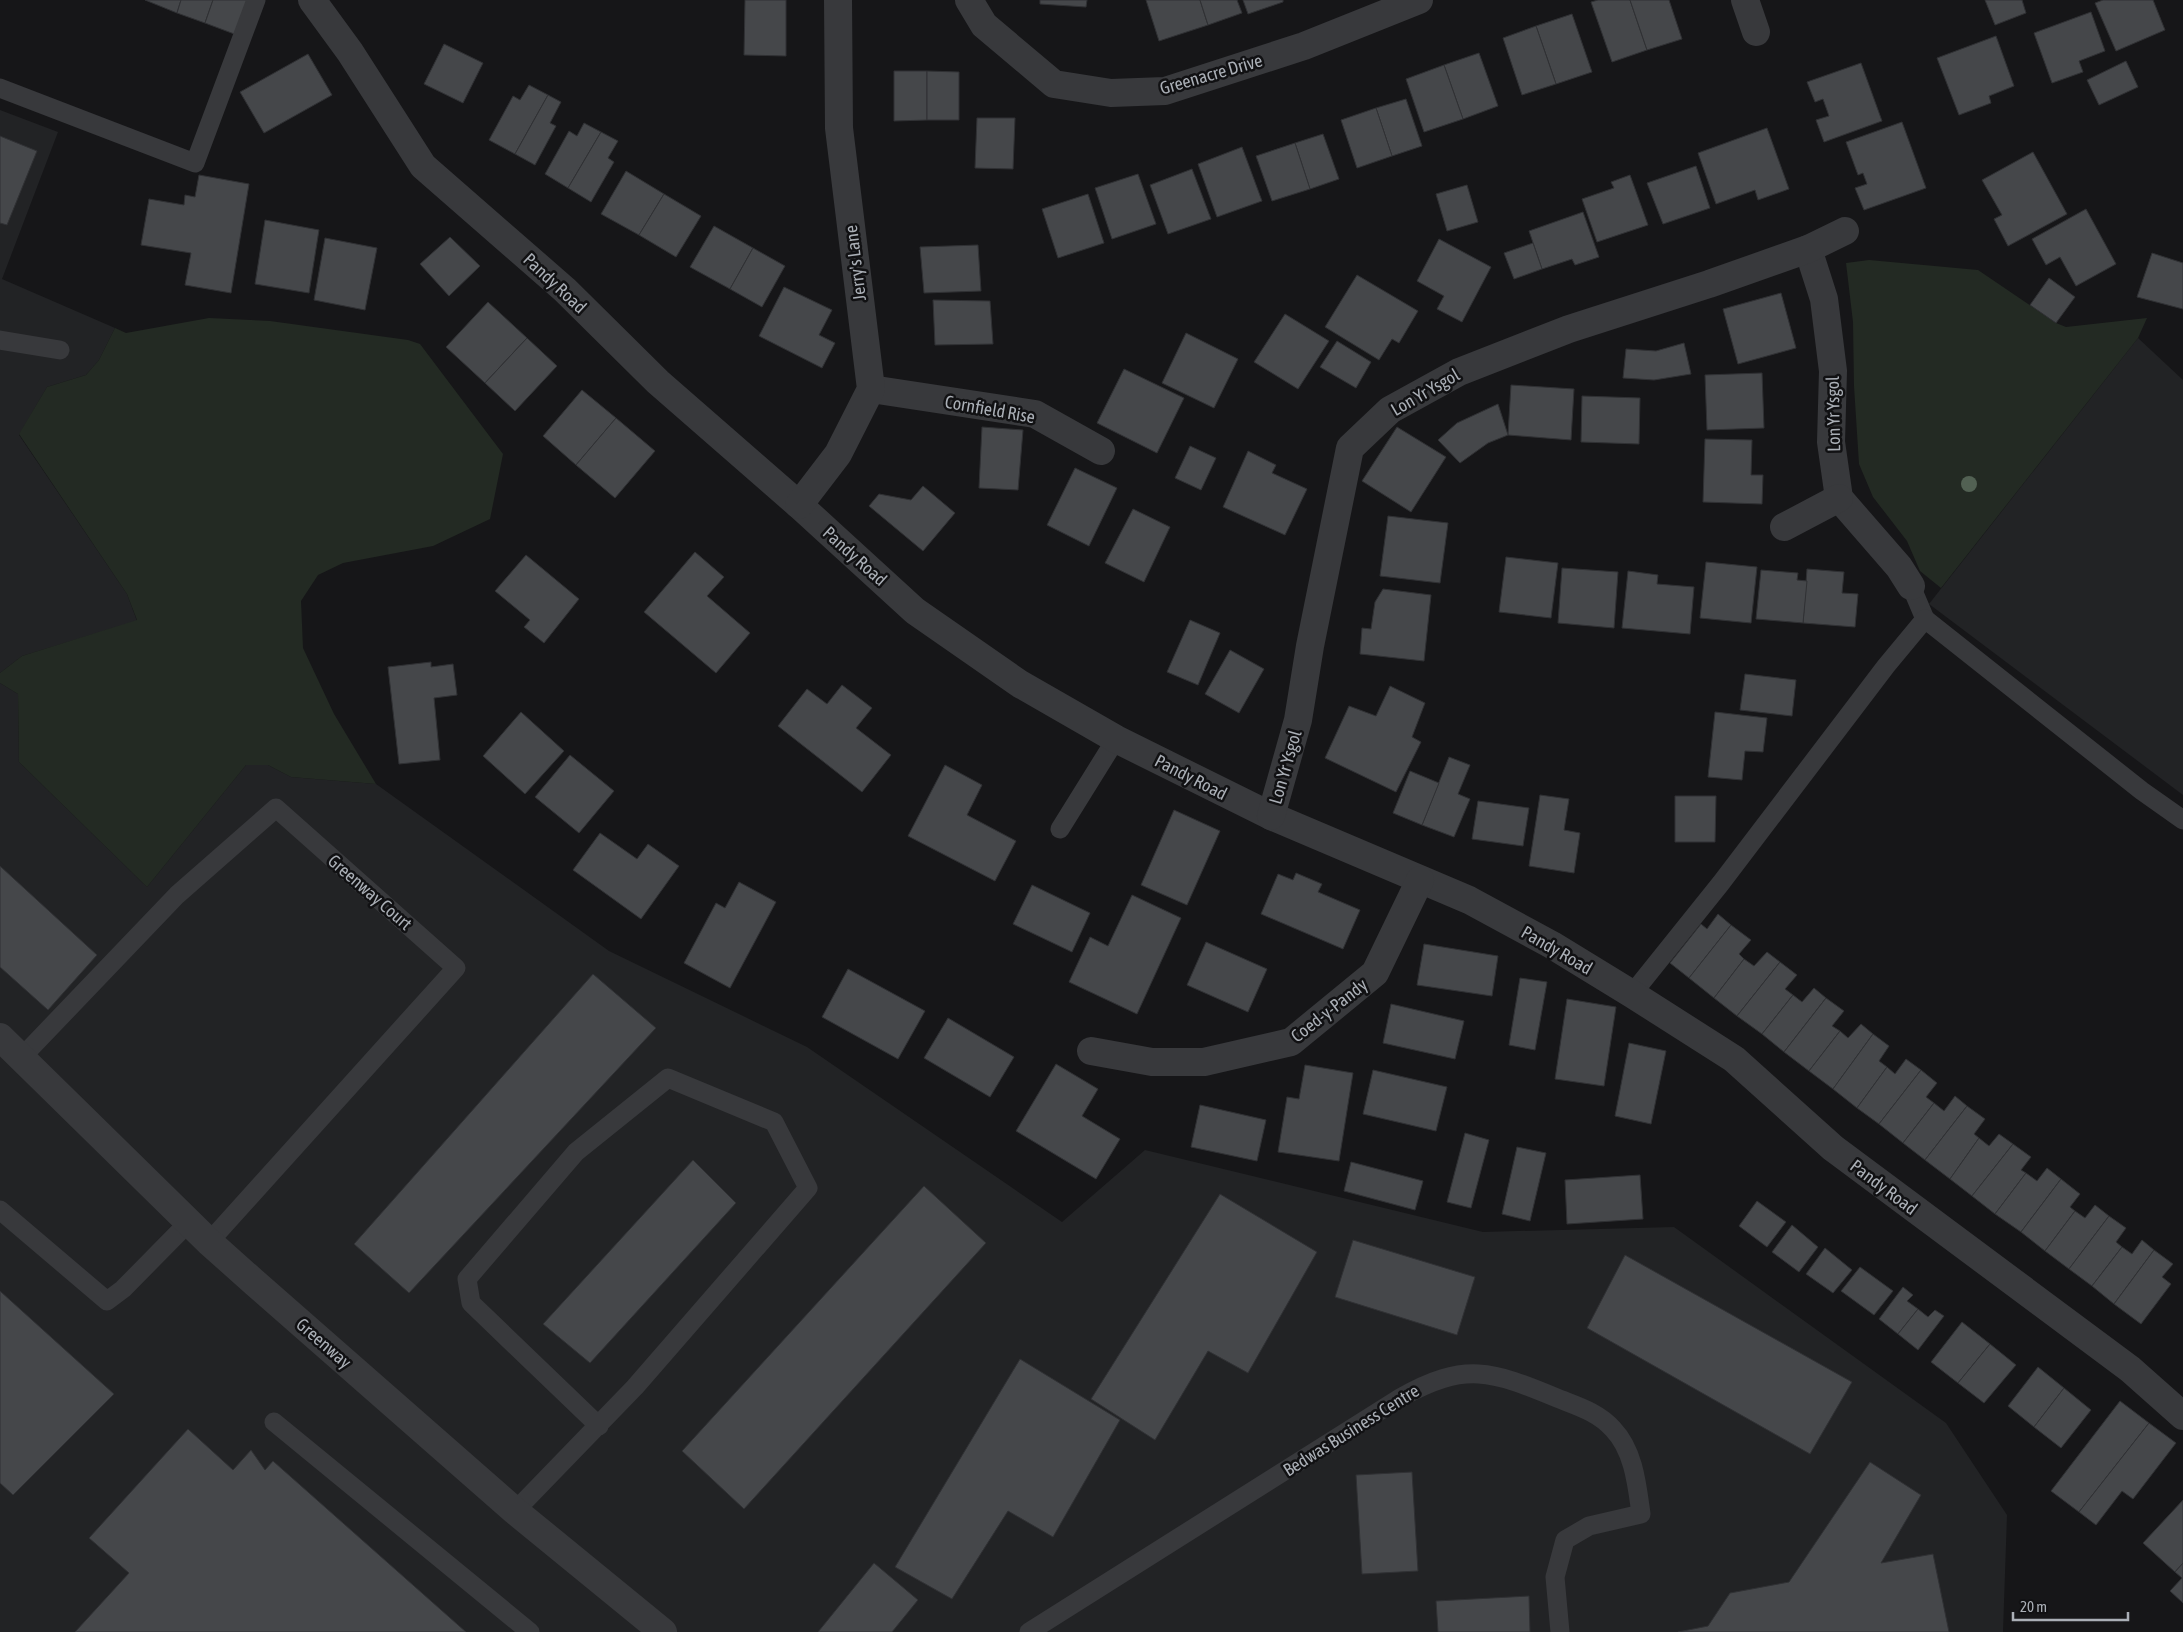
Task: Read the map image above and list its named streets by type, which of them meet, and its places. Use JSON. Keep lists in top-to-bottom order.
{
  "streets": {
    "street": [
      "Greenacre Drive",
      "Jerry's Lane",
      "Pandy Road",
      "Lon Yr Ysgol",
      "Cornfield Rise",
      "Coed-y-Pandy",
      "Greenway"
    ],
    "lane": ["Greenway Court", "Bedwas Business Centre"]
  },
  "crossings": [
    ["Jerry's Lane", "Cornfield Rise"],
    ["Pandy Road", "Lon Yr Ysgol"],
    ["Pandy Road", "Coed-y-Pandy"],
    ["Greenway Court", "Greenway"]
  ],
  "scale_bar": "20 m"
}
